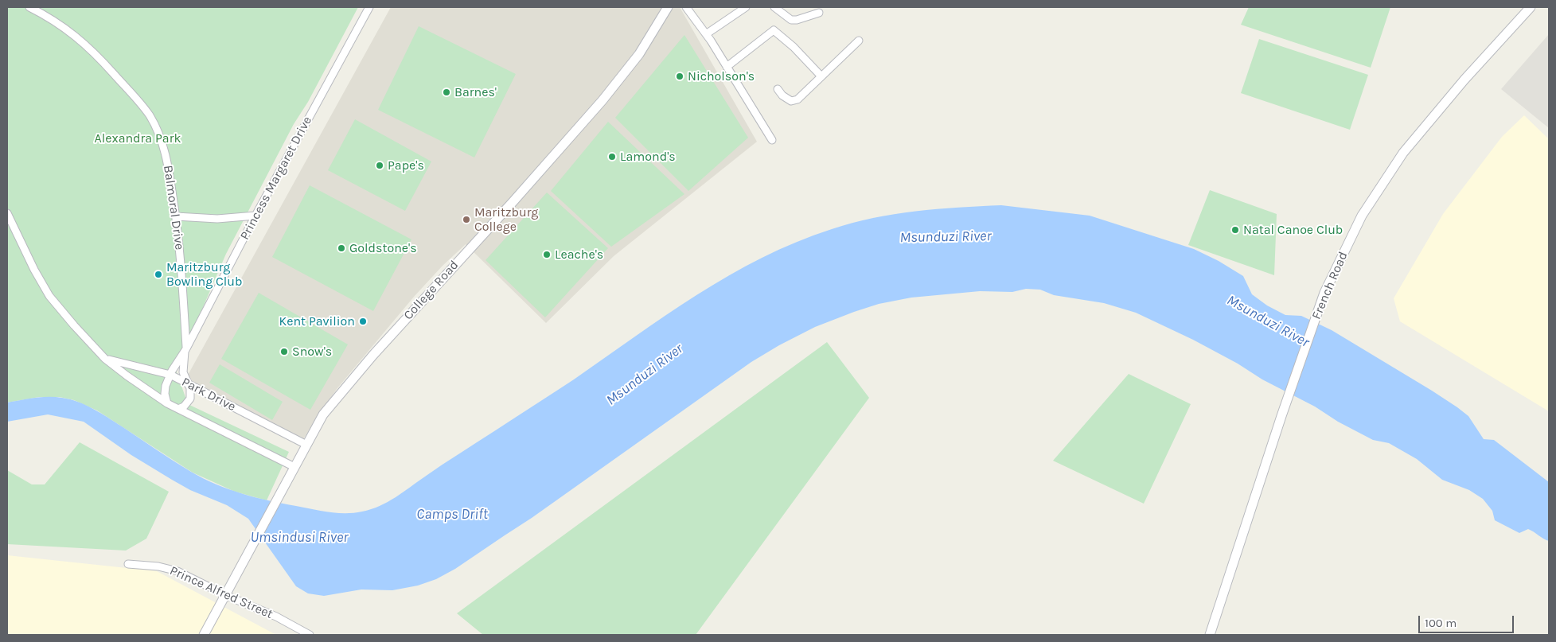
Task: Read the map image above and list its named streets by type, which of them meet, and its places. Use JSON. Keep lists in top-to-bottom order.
{
  "streets": {
    "street": [
      "Princess Margaret Drive",
      "Balmoral Drive",
      "French Road",
      "College Road",
      "Park Drive",
      "Prince Alfred Street"
    ]
  },
  "crossings": [
    ["Princess Margaret Drive", "Balmoral Drive"],
    ["Princess Margaret Drive", "Park Drive"],
    ["College Road", "Park Drive"],
    ["College Road", "Prince Alfred Street"]
  ],
  "water": ["Msunduzi River", "Camps Drift", "Umsindusi River"],
  "parks": ["Alexandra Park"],
  "places": [
    "Nicholson's",
    "Barnes'",
    "Lamond's",
    "Pape's",
    "Maritzburg College",
    "Natal Canoe Club",
    "Goldstone's",
    "Leache's",
    "Maritzburg Bowling Club",
    "Kent Pavilion",
    "Snow's"
  ],
  "scale_bar": "100 m"
}
